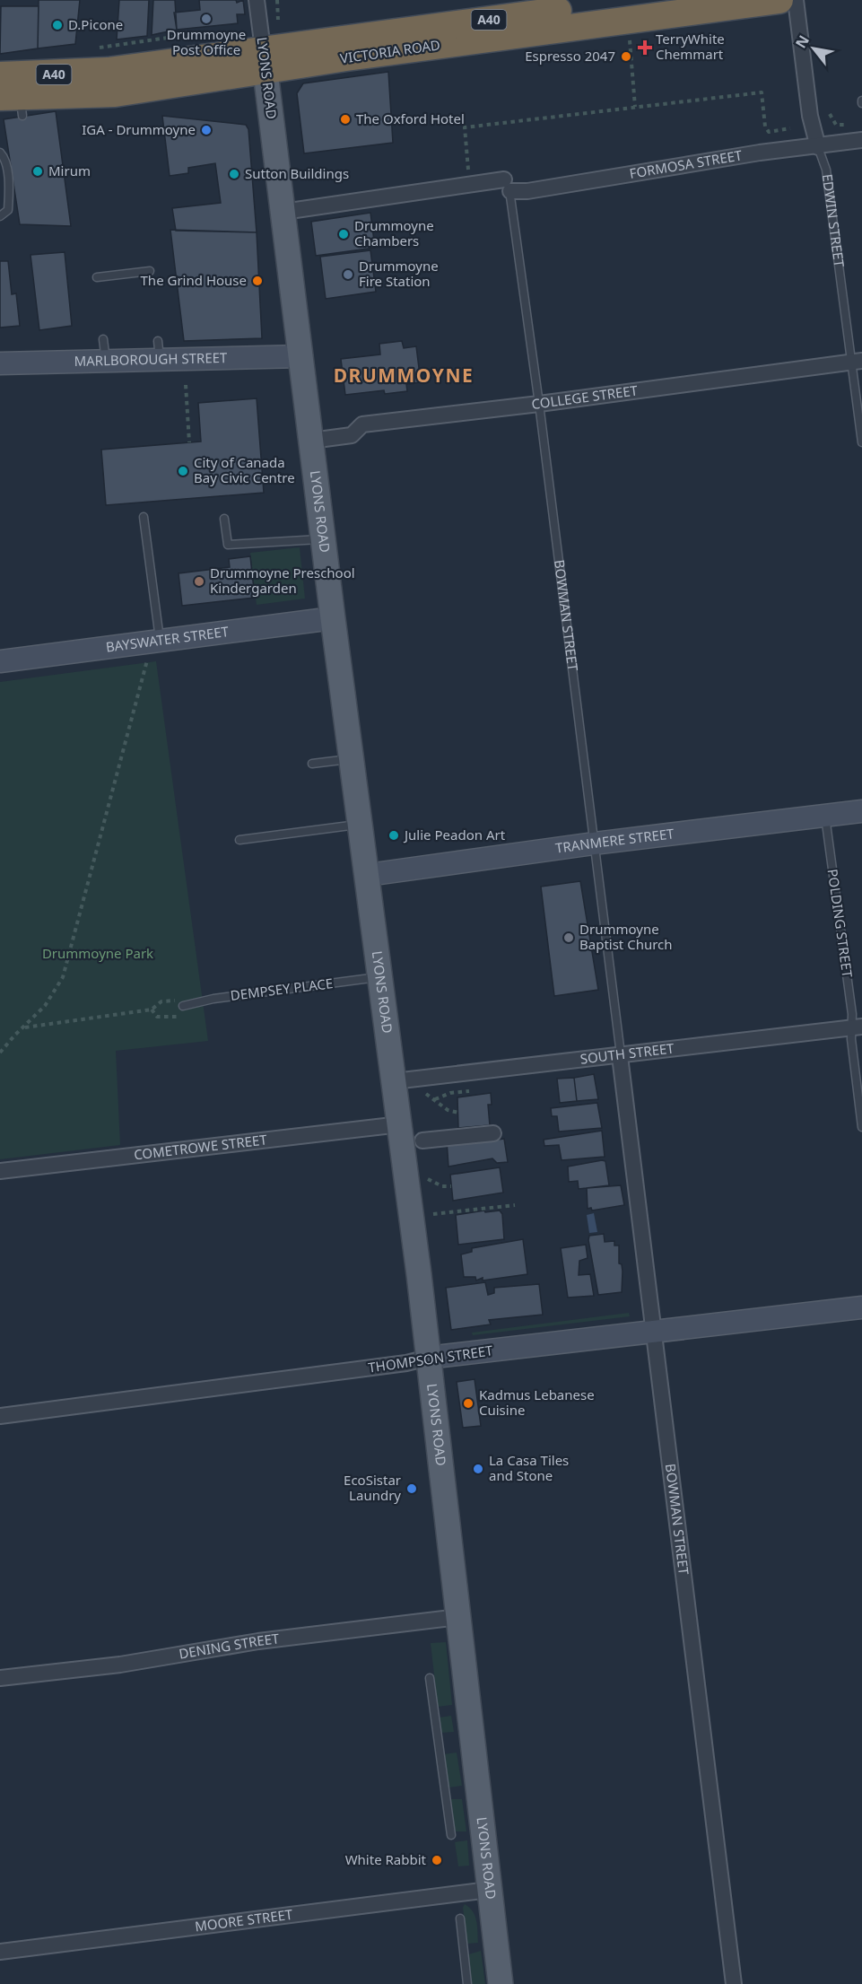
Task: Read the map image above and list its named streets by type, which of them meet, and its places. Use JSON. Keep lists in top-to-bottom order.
{
  "streets": {
    "highway": ["A40", "VICTORIA ROAD"],
    "main road": ["LYONS ROAD"],
    "street": [
      "FORMOSA STREET",
      "EDWIN STREET",
      "MARLBOROUGH STREET",
      "COLLEGE STREET",
      "BOWMAN STREET",
      "BAYSWATER STREET",
      "TRANMERE STREET",
      "SOUTH STREET",
      "COMETROWE STREET",
      "THOMPSON STREET",
      "DENING STREET",
      "MOORE STREET"
    ],
    "lane": ["POLDING STREET", "DEMPSEY PLACE"]
  },
  "crossings": [
    ["VICTORIA ROAD", "LYONS ROAD"],
    ["LYONS ROAD", "FORMOSA STREET"],
    ["LYONS ROAD", "MARLBOROUGH STREET"],
    ["LYONS ROAD", "COLLEGE STREET"],
    ["LYONS ROAD", "BAYSWATER STREET"],
    ["LYONS ROAD", "TRANMERE STREET"],
    ["LYONS ROAD", "DEMPSEY PLACE"],
    ["LYONS ROAD", "SOUTH STREET"],
    ["LYONS ROAD", "COMETROWE STREET"],
    ["LYONS ROAD", "THOMPSON STREET"],
    ["LYONS ROAD", "DENING STREET"],
    ["LYONS ROAD", "MOORE STREET"],
    ["FORMOSA STREET", "EDWIN STREET"],
    ["FORMOSA STREET", "BOWMAN STREET"],
    ["EDWIN STREET", "COLLEGE STREET"],
    ["COLLEGE STREET", "BOWMAN STREET"],
    ["BOWMAN STREET", "TRANMERE STREET"],
    ["BOWMAN STREET", "SOUTH STREET"],
    ["BOWMAN STREET", "THOMPSON STREET"],
    ["TRANMERE STREET", "POLDING STREET"],
    ["POLDING STREET", "SOUTH STREET"]
  ],
  "districts": ["DRUMMOYNE"],
  "parks": ["Drummoyne Park"],
  "places": {
    "other": [
      "Drummoyne Post Office",
      "D.Picone",
      "Espresso 2047",
      "The Oxford Hotel",
      "IGA - Drummoyne",
      "Mirum",
      "Sutton Buildings",
      "Drummoyne Chambers",
      "Drummoyne Fire Station",
      "The Grind House",
      "City of Canada Bay Civic Centre",
      "Drummoyne Preschool Kindergarden",
      "Julie Peadon Art",
      "Drummoyne Baptist Church",
      "Kadmus Lebanese Cuisine",
      "La Casa Tiles and Stone",
      "EcoSistar Laundry",
      "White Rabbit"
    ],
    "health": ["TerryWhite Chemmart"]
  },
  "north": "top left"
}
